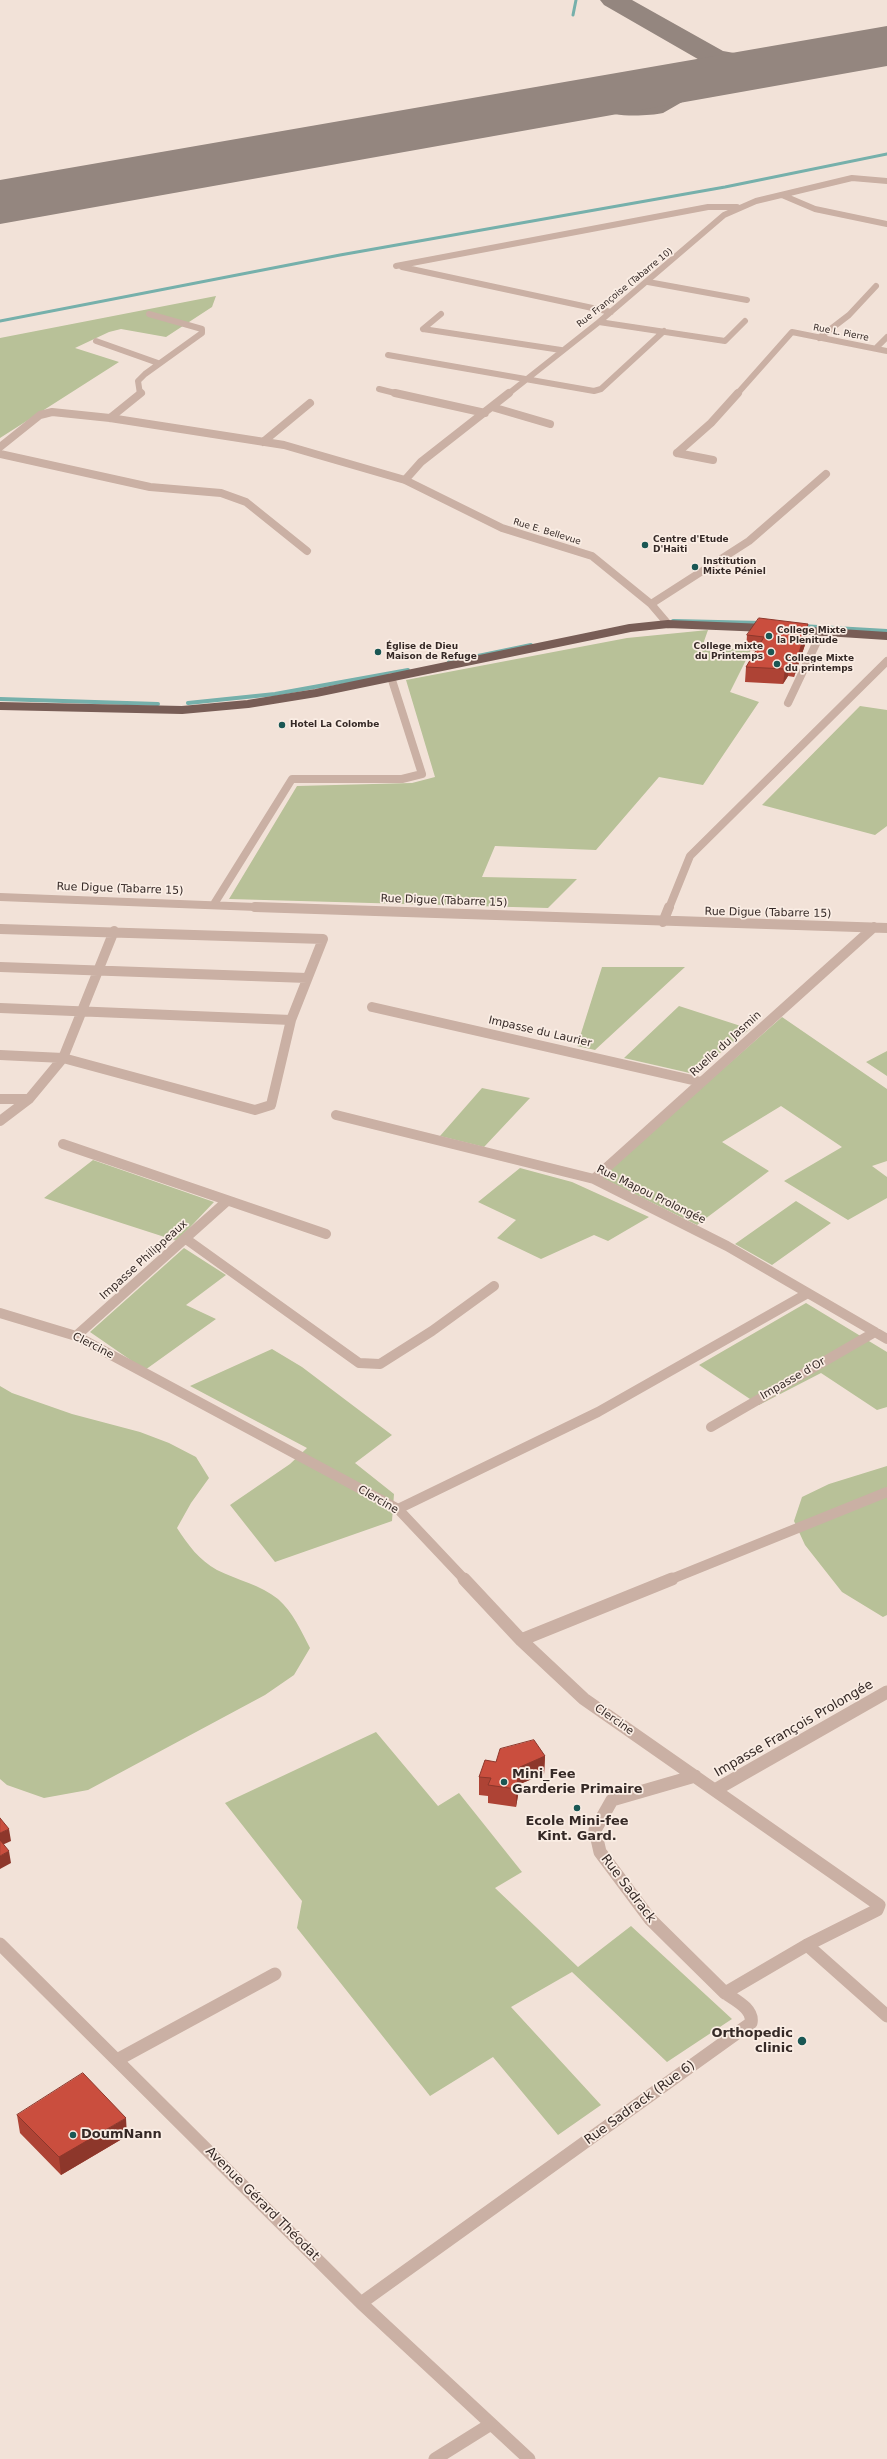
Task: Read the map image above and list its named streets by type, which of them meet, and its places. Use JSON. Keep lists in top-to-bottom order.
{
  "streets": {
    "street": [
      "Rue Françoise (Tabarre 10)",
      "Rue L. Pierre",
      "Rue E. Bellevue",
      "Rue Digue (Tabarre 15)",
      "Impasse du Laurier",
      "Ruelle du Jasmin",
      "Rue Mapou Prolongée",
      "Impasse Philippeaux",
      "Clercine",
      "Impasse d'Or",
      "Impasse François Prolongée",
      "Rue Sadrack",
      "Rue Sadrack (Rue 6)",
      "Avenue Gérard Théodat"
    ]
  },
  "crossings": [
    ["Rue Françoise (Tabarre 10)", "Rue E. Bellevue"],
    ["Rue Digue (Tabarre 15)", "Ruelle du Jasmin"],
    ["Impasse du Laurier", "Ruelle du Jasmin"],
    ["Ruelle du Jasmin", "Rue Mapou Prolongée"],
    ["Rue Mapou Prolongée", "Impasse d'Or"],
    ["Impasse Philippeaux", "Clercine"],
    ["Clercine", "Impasse François Prolongée"],
    ["Clercine", "Rue Sadrack"],
    ["Rue Sadrack", "Rue Sadrack (Rue 6)"],
    ["Rue Sadrack (Rue 6)", "Avenue Gérard Théodat"]
  ],
  "places": [
    "Centre d'Etude D'Haiti",
    "Institution Mixte Péniel",
    "College Mixte la Plenitude",
    "Église de Dieu Maison de Refuge",
    "College mixte du Printemps",
    "College Mixte du printemps",
    "Hotel La Colombe",
    "Mini_Fee Garderie Primaire",
    "Ecole Mini-fee Kint. Gard.",
    "Orthopedic clinic",
    "DoumNann"
  ]
}
